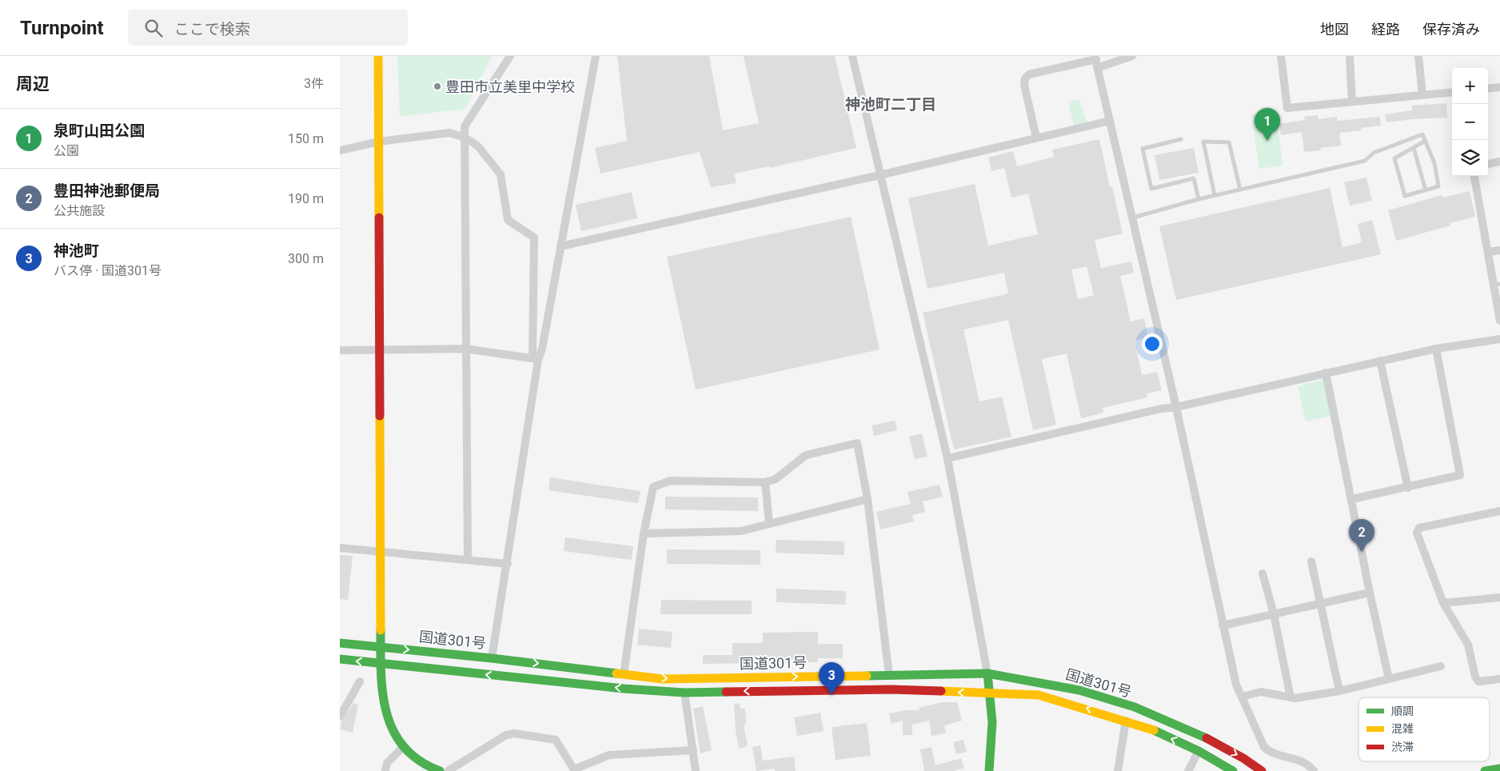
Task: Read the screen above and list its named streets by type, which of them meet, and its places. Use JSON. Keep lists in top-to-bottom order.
{
  "streets": {
    "main road": ["国道301号"]
  },
  "districts": ["神池町二丁目"],
  "places": ["豊田市立美里中学校"],
  "legend": ["順調", "混雑", "渋滞"],
  "page": {
    "header": "Turnpoint",
    "search": "ここで検索",
    "nav": ["地図", "経路", "保存済み"],
    "heading": ["周辺", "3件"],
    "map_buttons": ["+", "−"],
    "list": [
      {
        "mark": "1",
        "name": "泉町山田公園",
        "note": "公園",
        "value": "150 m"
      },
      {
        "mark": "2",
        "name": "豊田神池郵便局",
        "note": "公共施設",
        "value": "190 m"
      },
      {
        "mark": "3",
        "name": "神池町",
        "note": "バス停 · 国道301号",
        "value": "300 m"
      }
    ],
    "pins": ["1", "2", "3"]
  }
}
